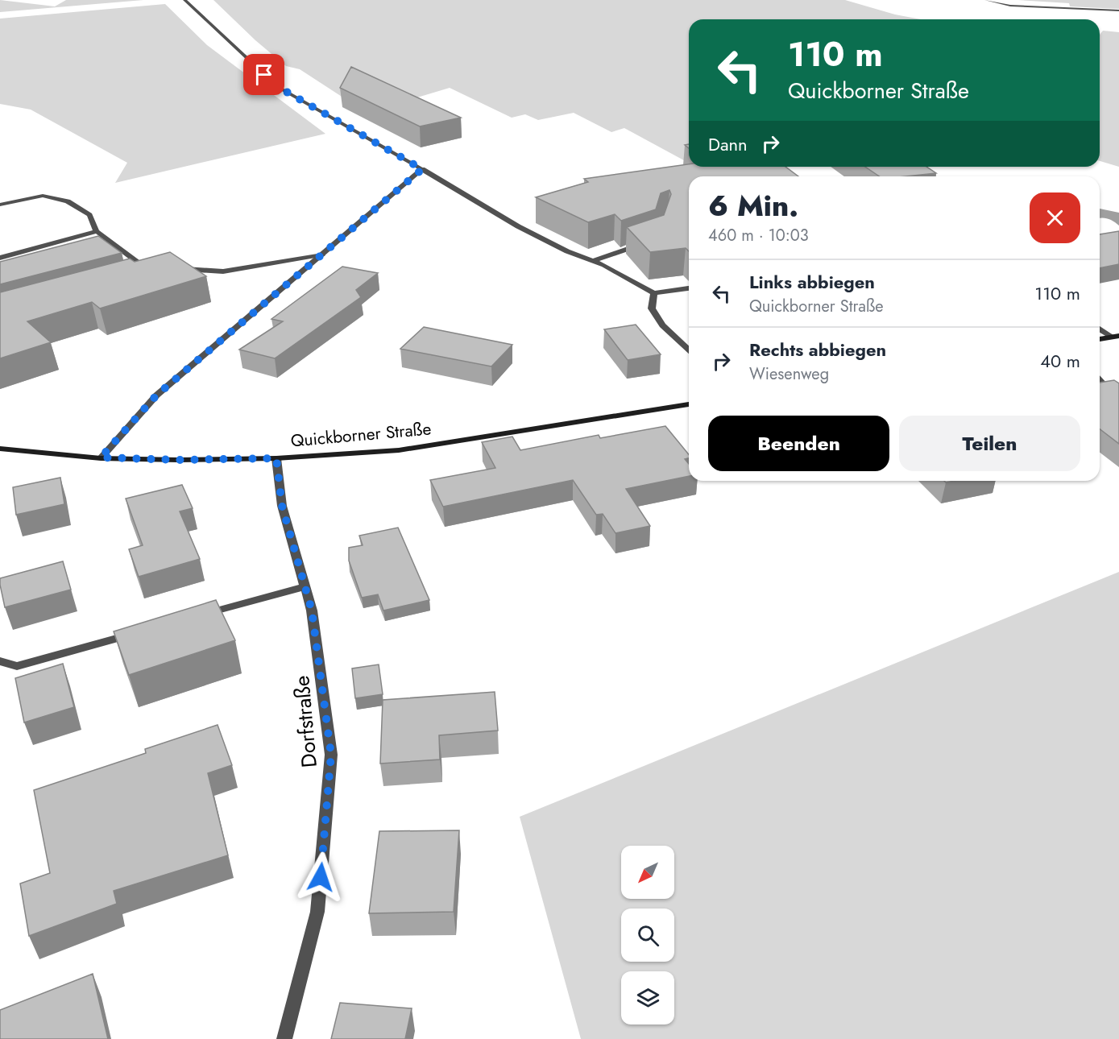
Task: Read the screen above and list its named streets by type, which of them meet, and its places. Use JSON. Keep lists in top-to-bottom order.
{
  "streets": {
    "main road": ["Quickborner Straße"],
    "street": ["Dorfstraße"]
  },
  "crossings": [
    ["Quickborner Straße", "Dorfstraße"]
  ],
  "north": "bottom left",
  "page": {
    "turn": ["110 m", "Quickborner Straße"],
    "then": "Dann",
    "heading": ["6 Min.", "460 m · 10:03"],
    "list": [
      {
        "name": "Links abbiegen",
        "note": "Quickborner Straße",
        "value": "110 m"
      },
      {
        "name": "Rechts abbiegen",
        "note": "Wiesenweg",
        "value": "40 m"
      }
    ],
    "buttons": ["Beenden", "Teilen"]
  }
}
